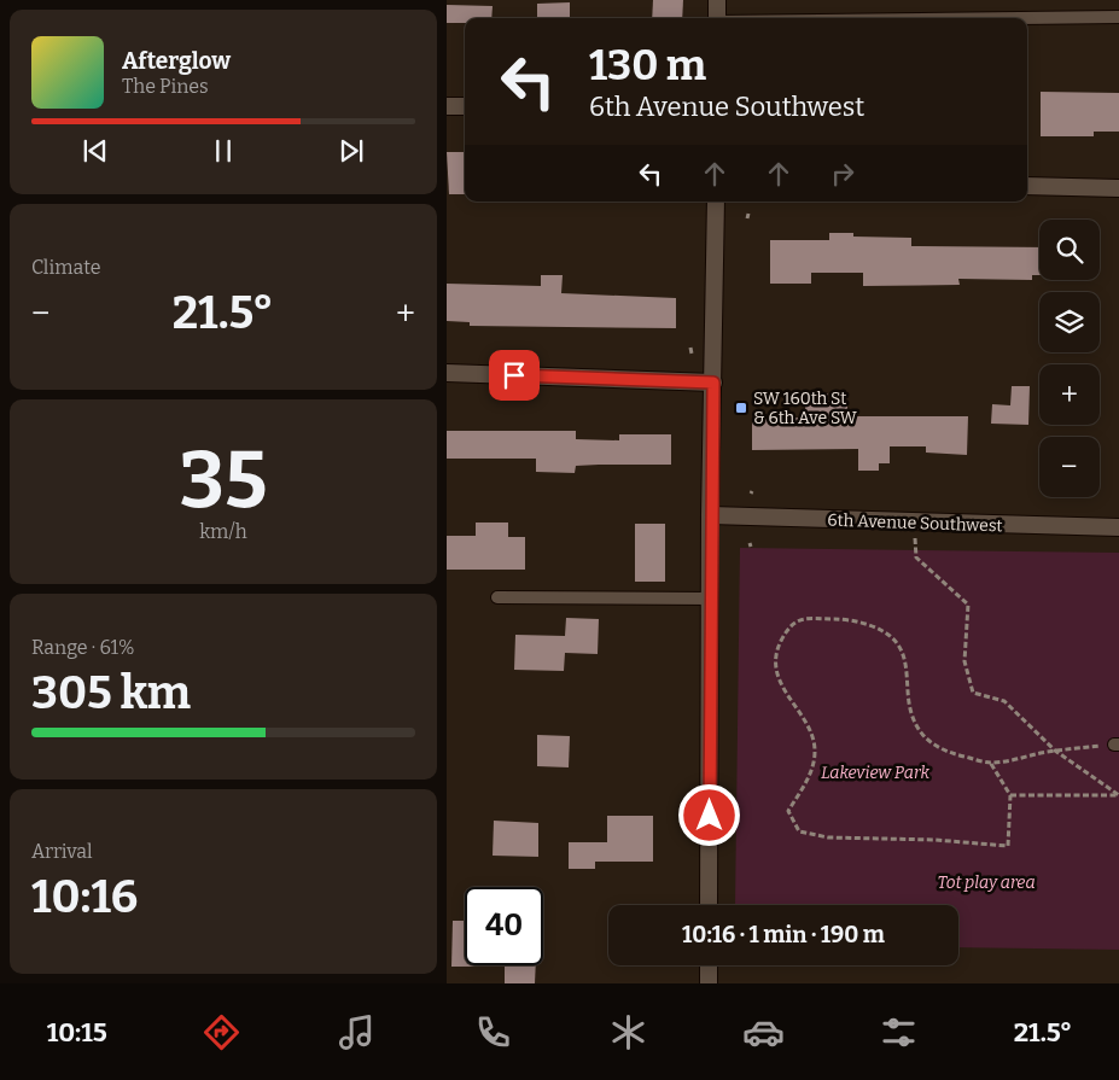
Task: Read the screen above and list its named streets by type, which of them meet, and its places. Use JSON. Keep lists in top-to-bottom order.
{
  "streets": {
    "street": ["6th Avenue Southwest"]
  },
  "parks": ["Lakeview Park", "Tot play area"],
  "places": {
    "transit": ["SW 160th St & 6th Ave SW"]
  },
  "page": {
    "turn": ["130 m", "6th Avenue Southwest"],
    "song": ["Afterglow", "The Pines"],
    "tile": [
      "Climate",
      ["35", "km/h"],
      ["Range · 61%", "305 km"],
      ["Arrival", "10:16"]
    ],
    "map_buttons": ["+", "−"],
    "heat": ["−", "21.5°", "+"],
    "limit": "40",
    "trip": "10:16 · 1 min · 190 m",
    "tabs": ["10:15", "21.5°"]
  }
}
